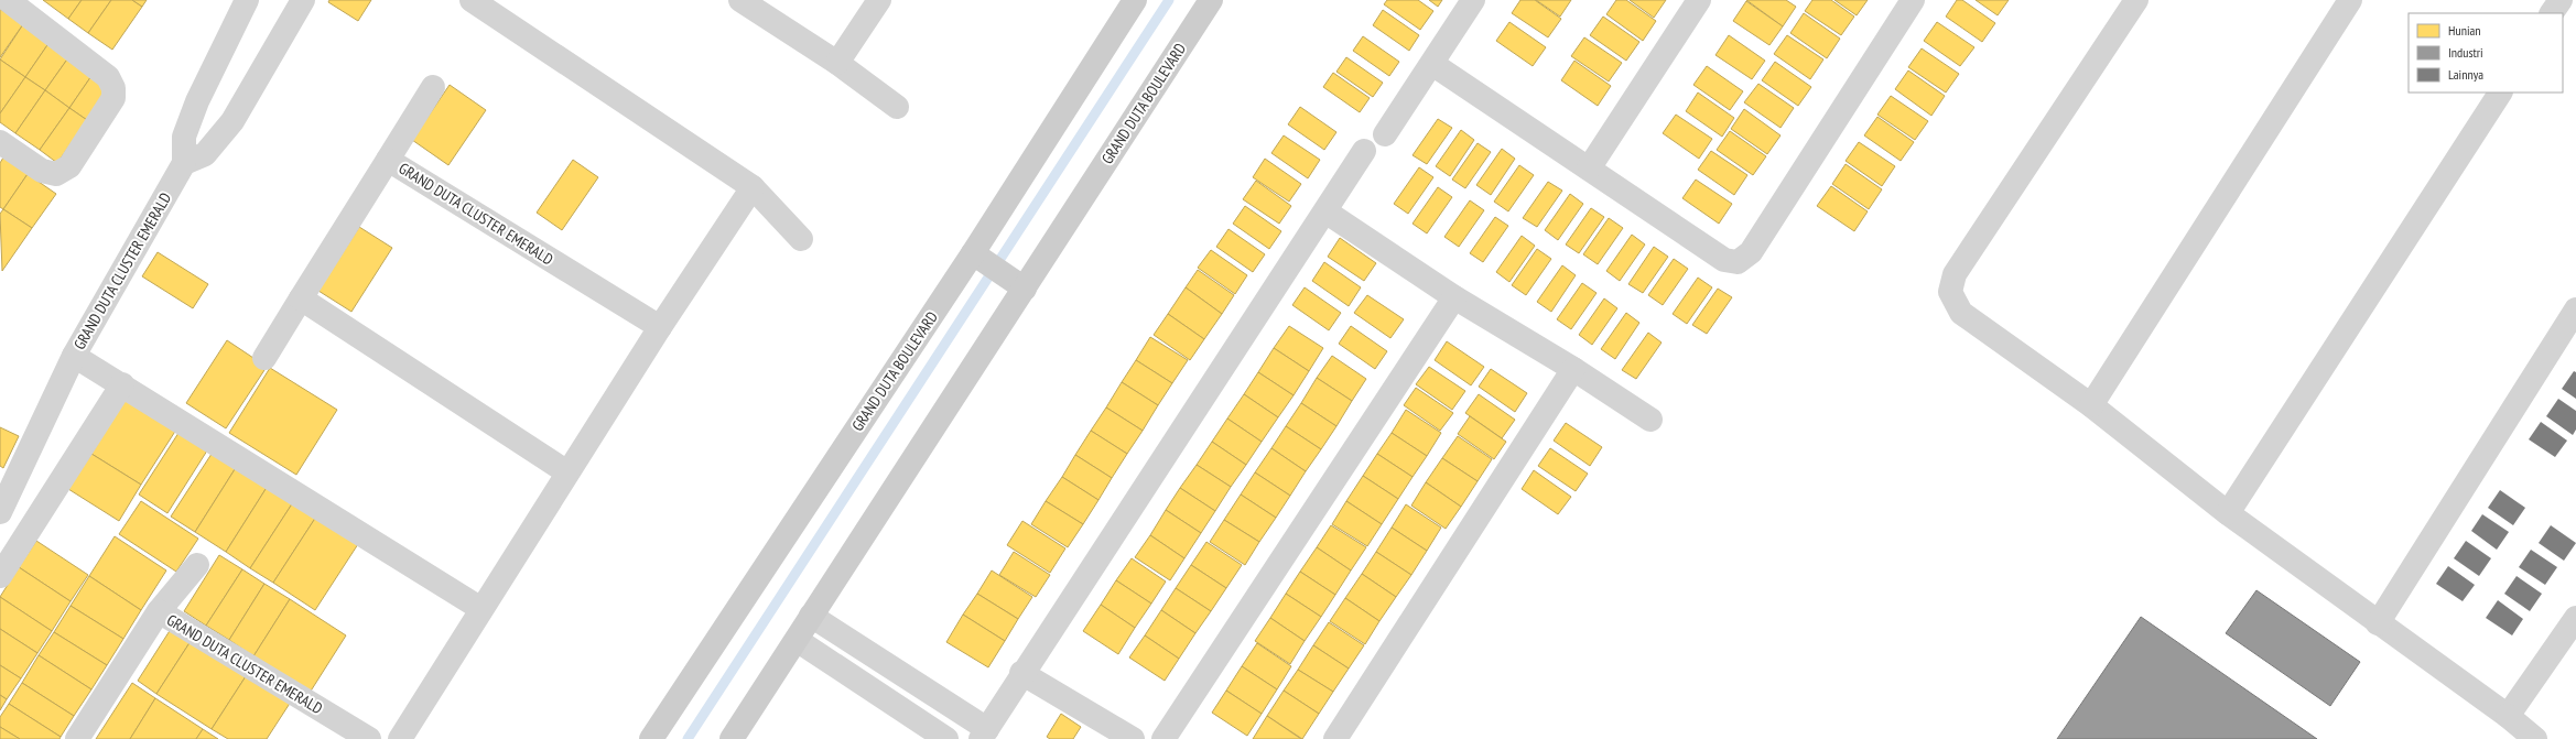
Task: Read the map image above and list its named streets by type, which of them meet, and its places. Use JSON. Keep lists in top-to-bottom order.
{
  "streets": {
    "street": ["GRAND DUTA BOULEVARD", "GRAND DUTA CLUSTER EMERALD"]
  },
  "legend": ["Hunian", "Industri", "Lainnya"]
}
